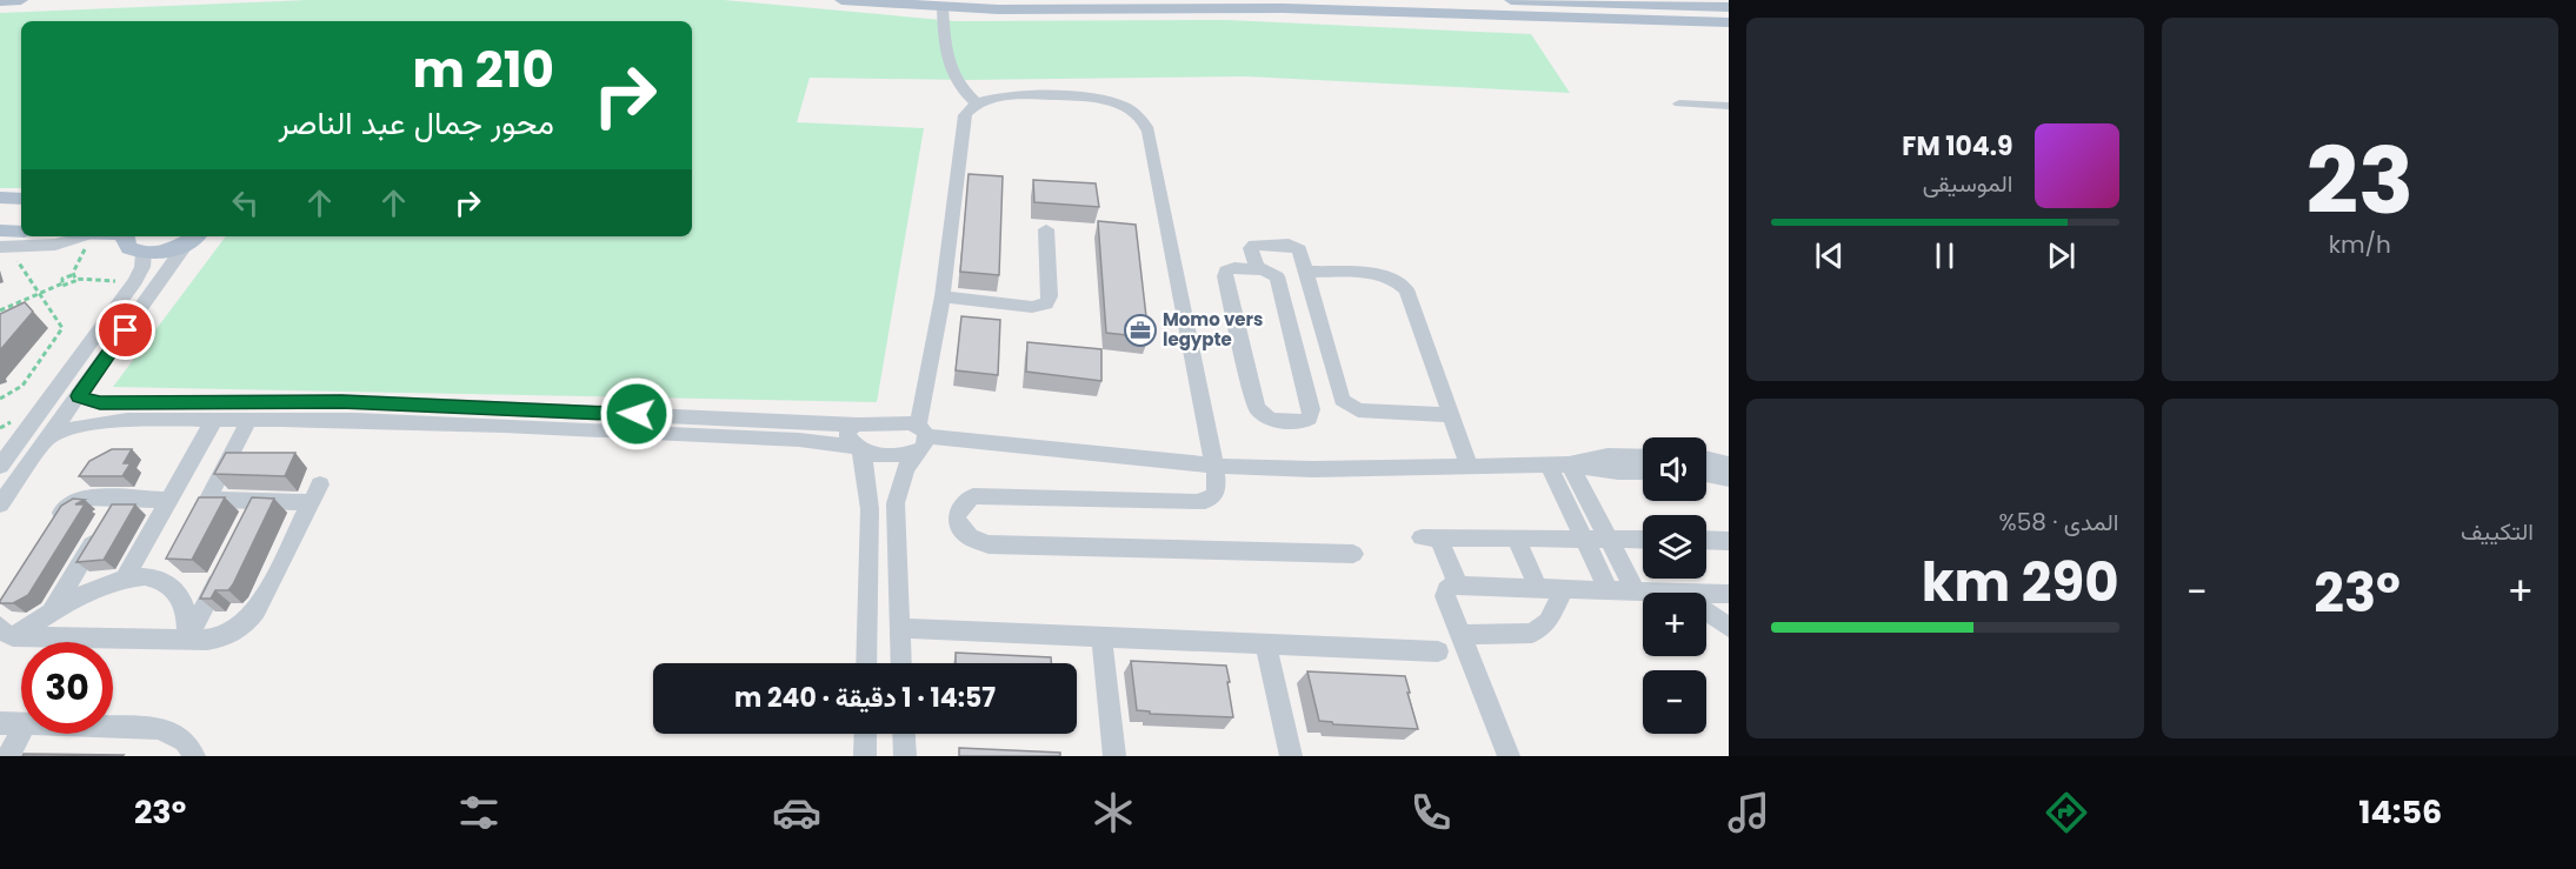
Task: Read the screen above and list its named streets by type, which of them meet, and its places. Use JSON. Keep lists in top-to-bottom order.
{
  "places": {
    "office": ["Momo vers legypte"]
  },
  "page": {
    "tile": [
      ["23", "km/h"],
      "التكييف",
      ["المدى · 58%", "290 km"]
    ],
    "turn": ["210 m", "محور جمال عبد الناصر"],
    "song": ["104.9 FM", "الموسيقى"],
    "map_buttons": ["+", "−"],
    "heat": ["−", "23°", "+"],
    "limit": "30",
    "trip": "14:57 · 1 دقيقة · 240 m",
    "tabs": ["14:56", "23°"]
  }
}
